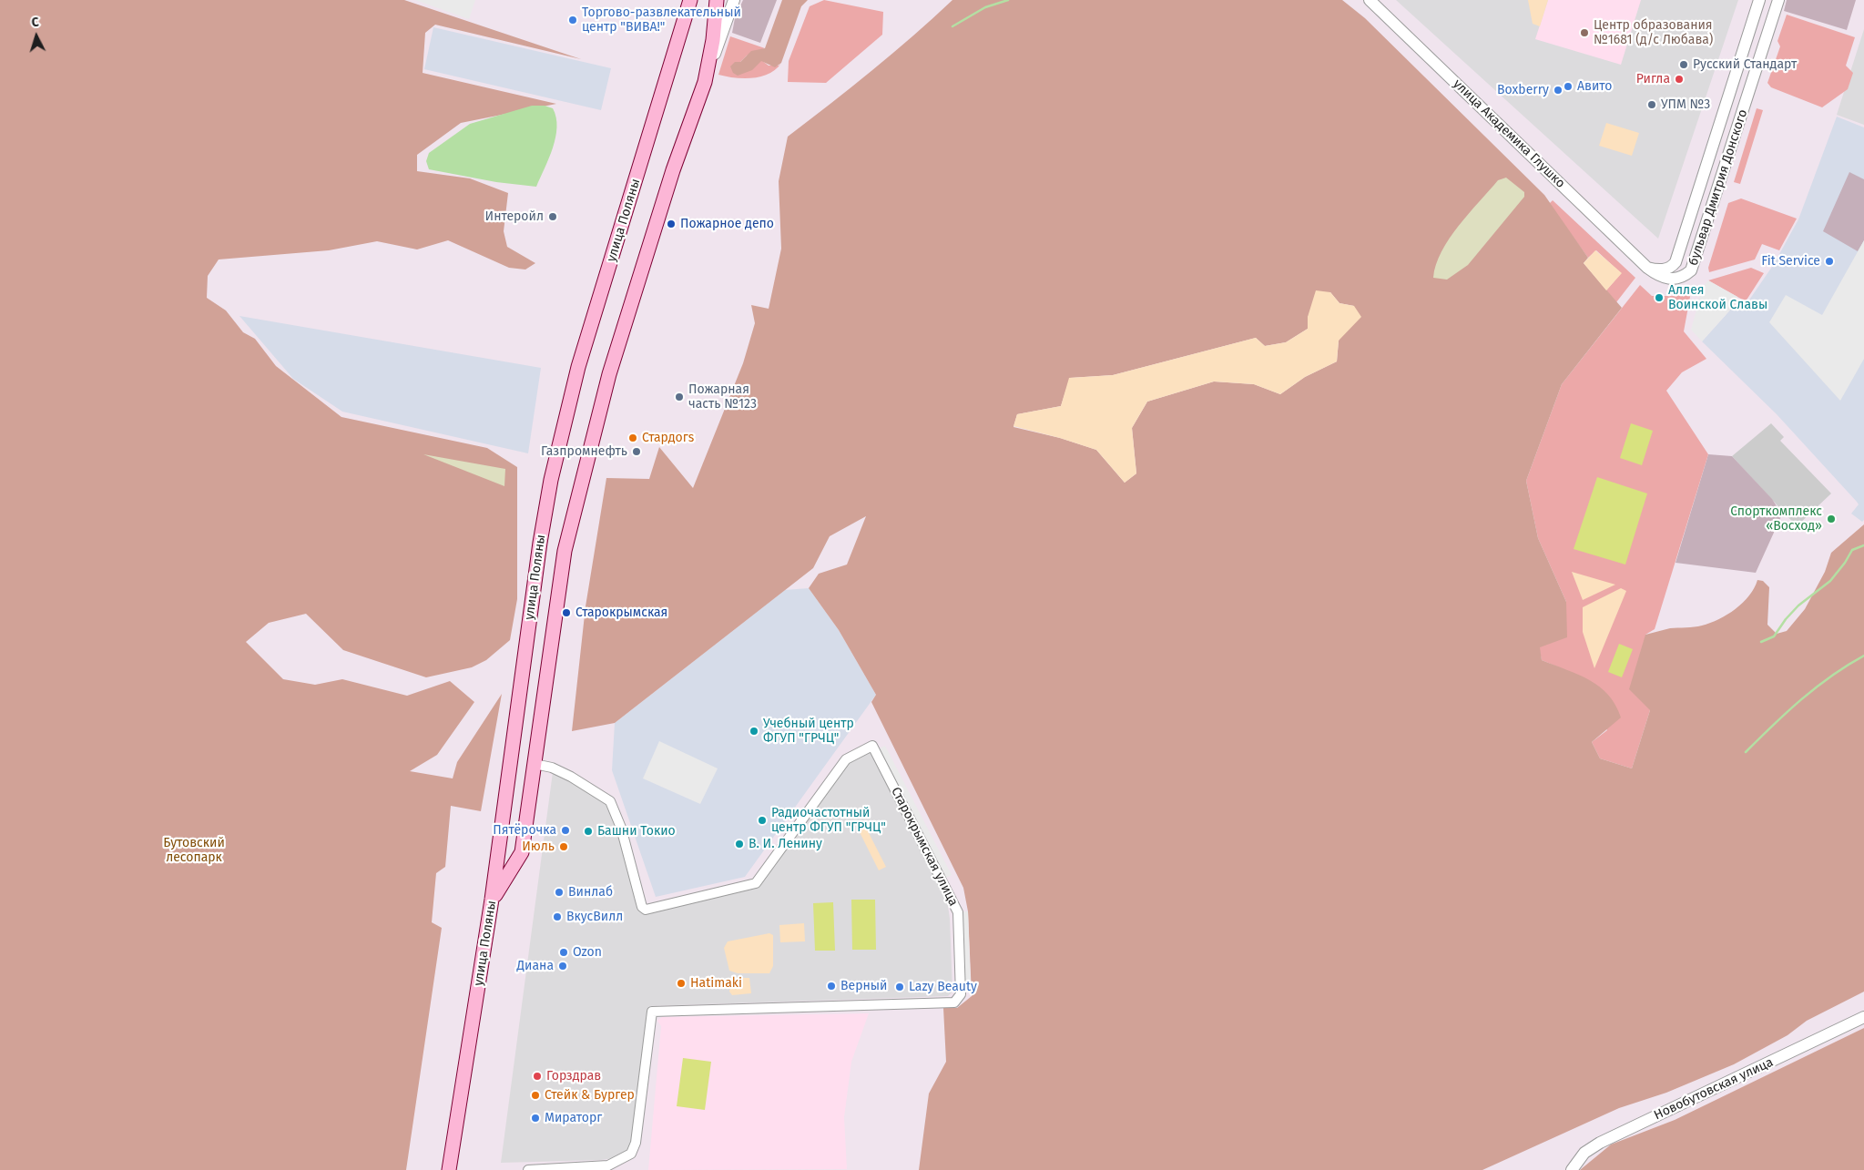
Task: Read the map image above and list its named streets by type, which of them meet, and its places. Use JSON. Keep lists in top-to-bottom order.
{
  "streets": {
    "main road": ["улица Поляны"],
    "street": [
      "улица Академика Глушко",
      "бульвар Дмитрия Донского",
      "Старокрымская улица",
      "Новобутовская улица"
    ]
  },
  "crossings": [
    ["улица Академика Глушко", "бульвар Дмитрия Донского"],
    ["улица Поляны", "Старокрымская улица"]
  ],
  "parks": ["Бутовский лесопарк"],
  "places": [
    "Торгово-развлекательный центр \"ВИВА!\"",
    "Центр образования №1681 (д/с Любава)",
    "Русский Стандарт",
    "Ригла",
    "Авито",
    "Boxberry",
    "УПМ №3",
    "Интеройл",
    "Пожарное депо",
    "Fit Service",
    "Аллея Воинской Славы",
    "Пожарная часть №123",
    "Стардогs",
    "Газпромнефть",
    "Спорткомплекс «Восход»",
    "Старокрымская",
    "Учебный центр ФГУП \"ГРЧЦ\"",
    "Радиочастотный центр ФГУП \"ГРЧЦ\"",
    "Пятёрочка",
    "Башни Токио",
    "В. И. Ленину",
    "Июль",
    "Винлаб",
    "ВкусВилл",
    "Ozon",
    "Диана",
    "Hatimaki",
    "Верный",
    "Lazy Beauty",
    "Горздрав",
    "Стейк & Бургер",
    "Мираторг"
  ],
  "north": "top"
}
